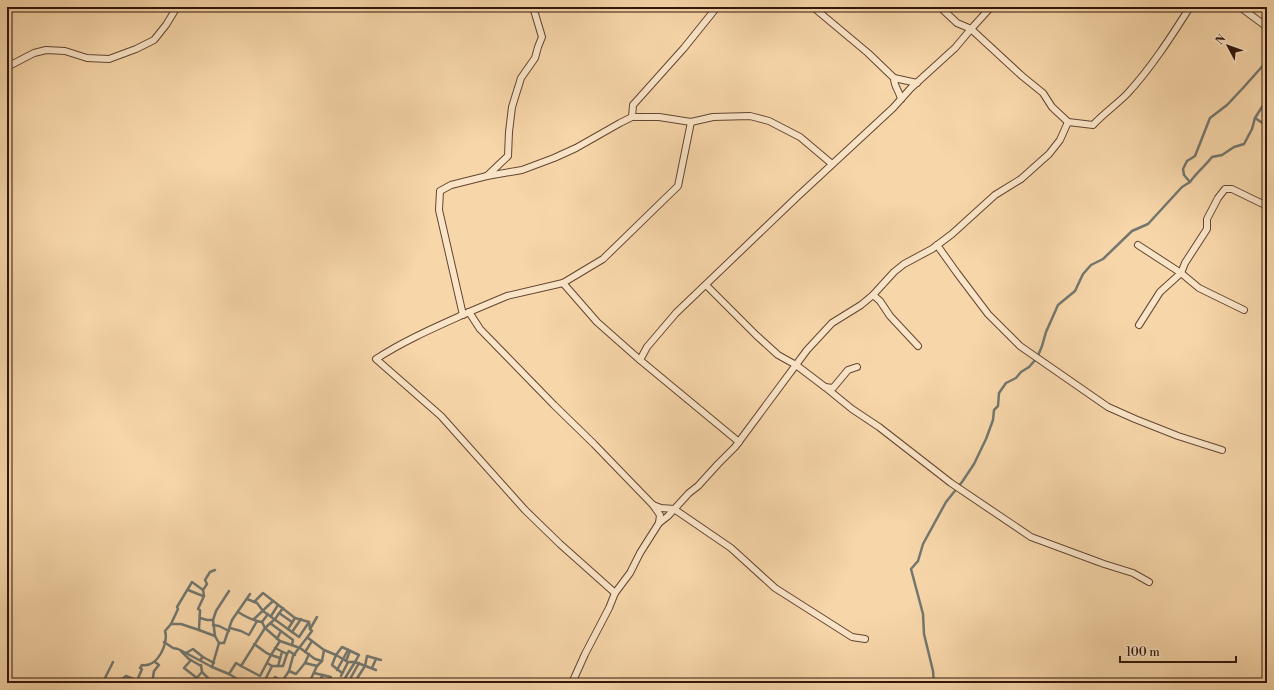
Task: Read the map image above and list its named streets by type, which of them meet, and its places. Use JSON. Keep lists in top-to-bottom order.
{
  "scale_bar": "100 m",
  "north": "top left"
}
